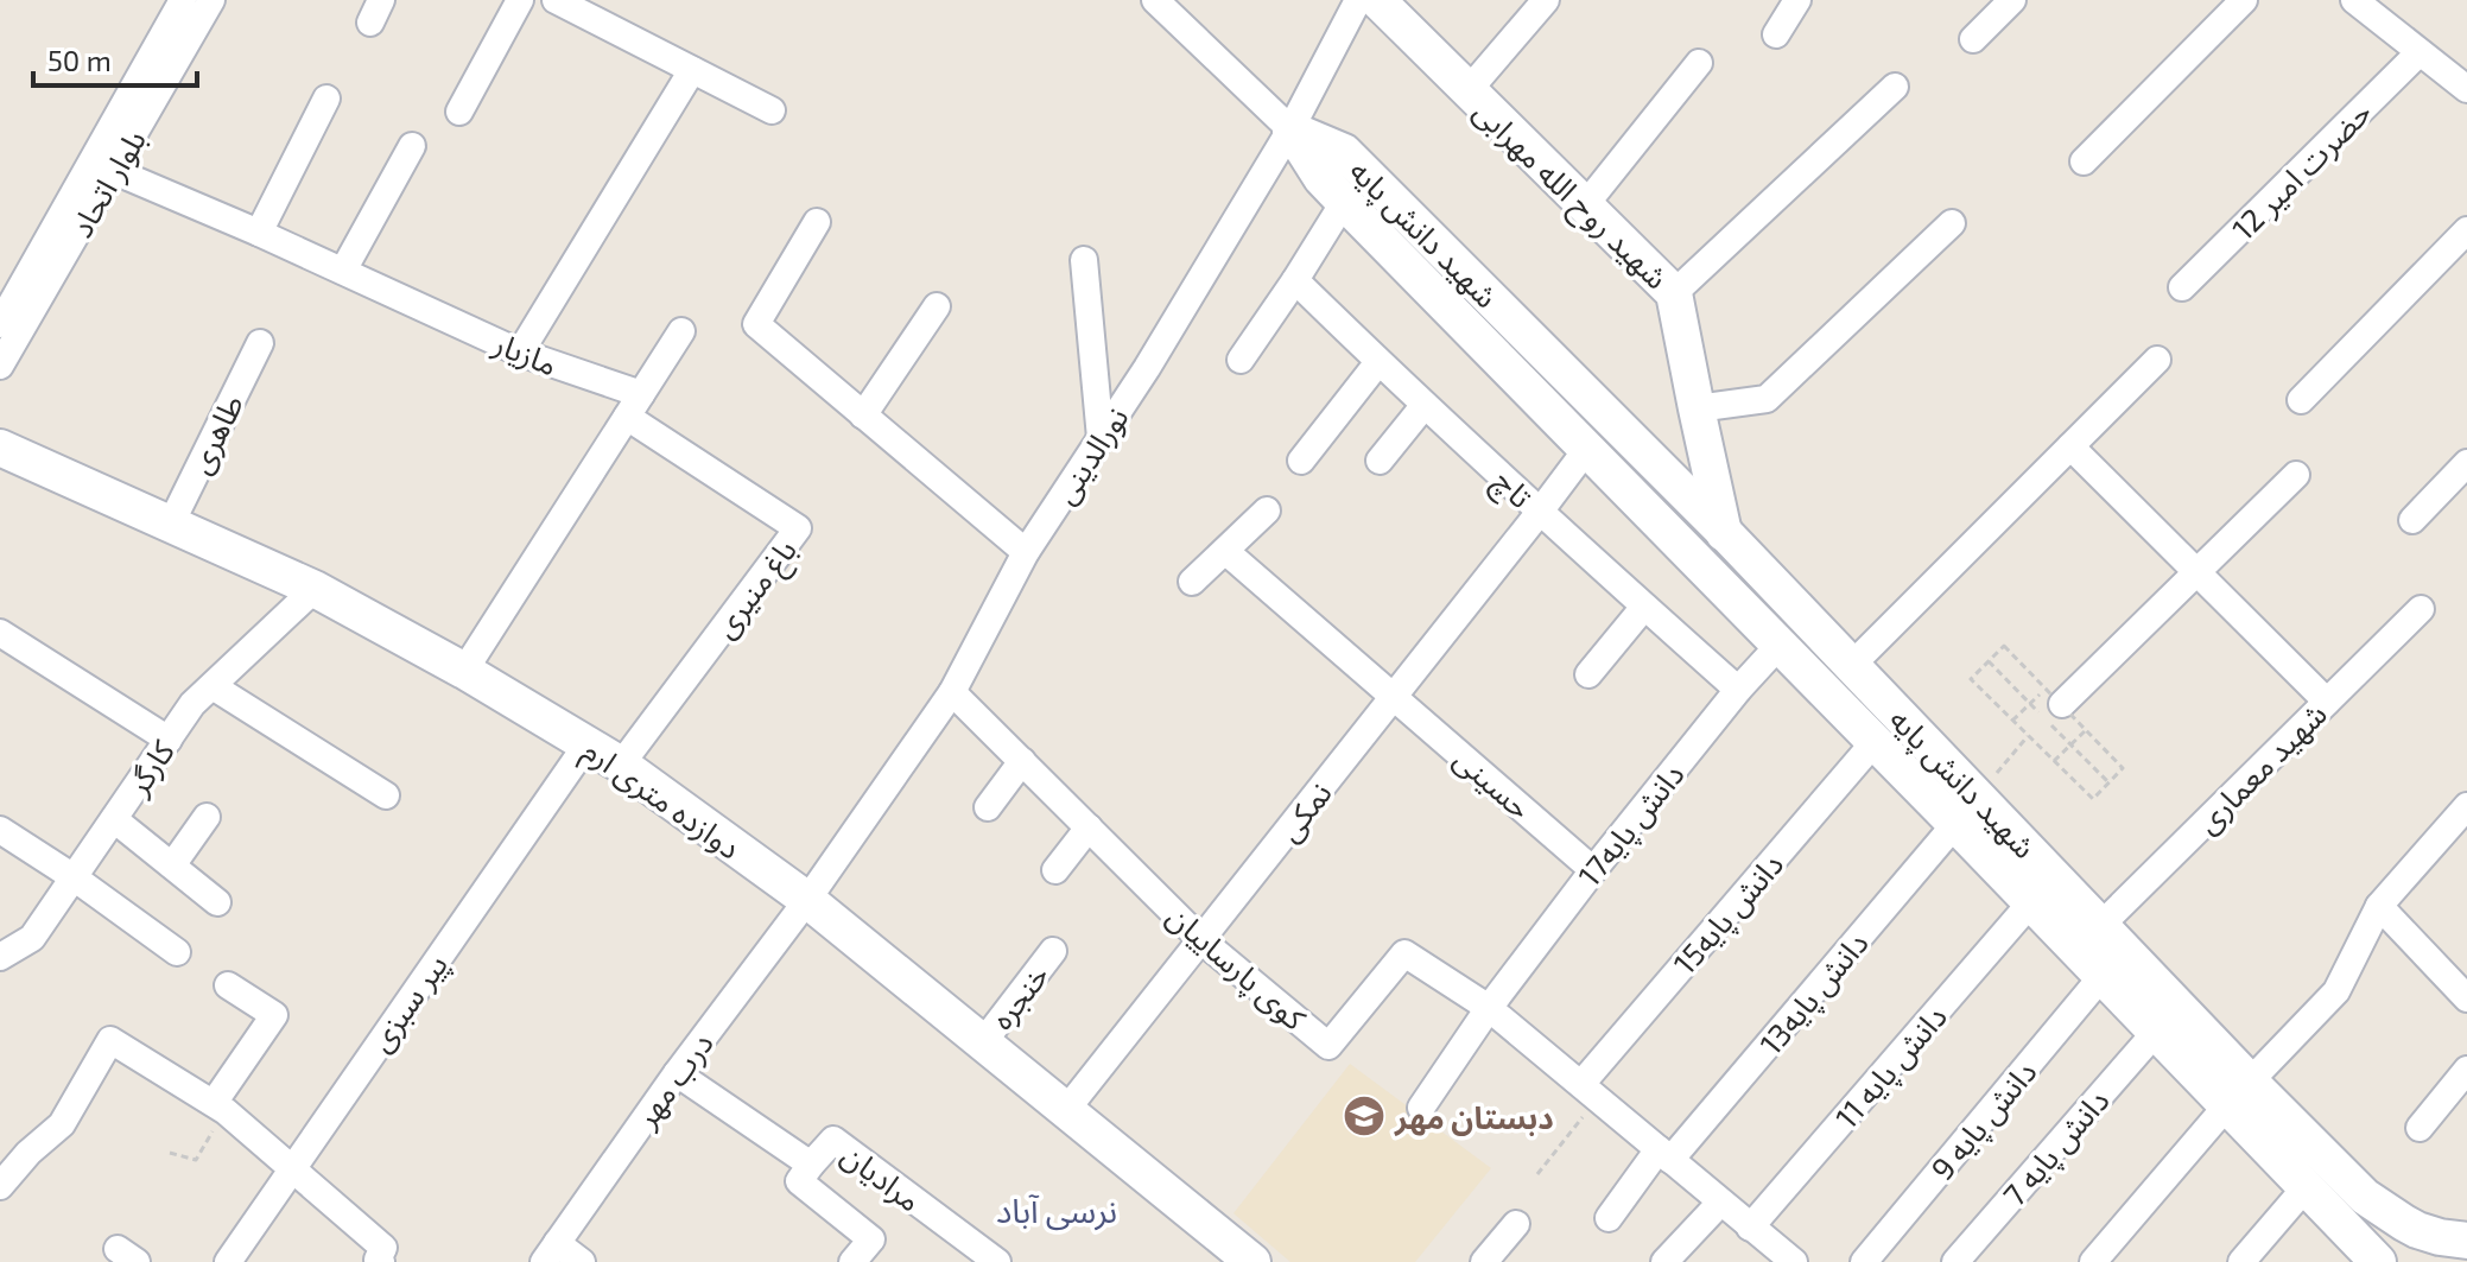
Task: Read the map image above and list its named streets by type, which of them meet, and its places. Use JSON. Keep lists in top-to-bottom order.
{
  "streets": {
    "street": [
      "حضرت امیر 12",
      "بلوار اتحاد",
      "شهید روح الله مهرابی",
      "شهید دانش پایه",
      "مازیار",
      "طاهری",
      "نورالدینی",
      "تاچ",
      "باغ منیری",
      "کارگر",
      "شهید معماری",
      "حسینی",
      "دوازده متری ارم",
      "نمکی",
      "دانش پایه17",
      "دانش پایه15",
      "کوی پارساییان",
      "دانش پایه13",
      "خنجره",
      "پیر سبزی",
      "دانش پایه 11",
      "درب مهر",
      "دانش پایه 9",
      "دانش پایه 7",
      "مرادیان"
    ]
  },
  "crossings": [
    ["بلوار اتحاد", "مازیار"],
    ["شهید روح الله مهرابی", "شهید دانش پایه"],
    ["شهید دانش پایه", "نورالدینی"],
    ["شهید دانش پایه", "شهید معماری"],
    ["شهید دانش پایه", "نمکی"],
    ["شهید دانش پایه", "دانش پایه17"],
    ["شهید دانش پایه", "دانش پایه15"],
    ["شهید دانش پایه", "دانش پایه13"],
    ["شهید دانش پایه", "دانش پایه 11"],
    ["شهید دانش پایه", "دانش پایه 9"],
    ["شهید دانش پایه", "دانش پایه 7"],
    ["مازیار", "باغ منیری"],
    ["طاهری", "دوازده متری ارم"],
    ["نورالدینی", "دوازده متری ارم"],
    ["نورالدینی", "کوی پارساییان"],
    ["نورالدینی", "درب مهر"],
    ["تاچ", "نمکی"],
    ["تاچ", "دانش پایه17"],
    ["باغ منیری", "دوازده متری ارم"],
    ["کارگر", "دوازده متری ارم"],
    ["حسینی", "نمکی"],
    ["حسینی", "دانش پایه17"],
    ["دوازده متری ارم", "نمکی"],
    ["دوازده متری ارم", "خنجره"],
    ["دوازده متری ارم", "پیر سبزی"],
    ["دوازده متری ارم", "درب مهر"],
    ["نمکی", "کوی پارساییان"],
    ["دانش پایه17", "کوی پارساییان"],
    ["دانش پایه15", "کوی پارساییان"],
    ["کوی پارساییان", "دانش پایه13"],
    ["کوی پارساییان", "دانش پایه 11"],
    ["درب مهر", "مرادیان"]
  ],
  "districts": ["نرسی آباد"],
  "places": {
    "school or university": ["دبستان مهر"]
  },
  "scale_bar": "50 m"
}
